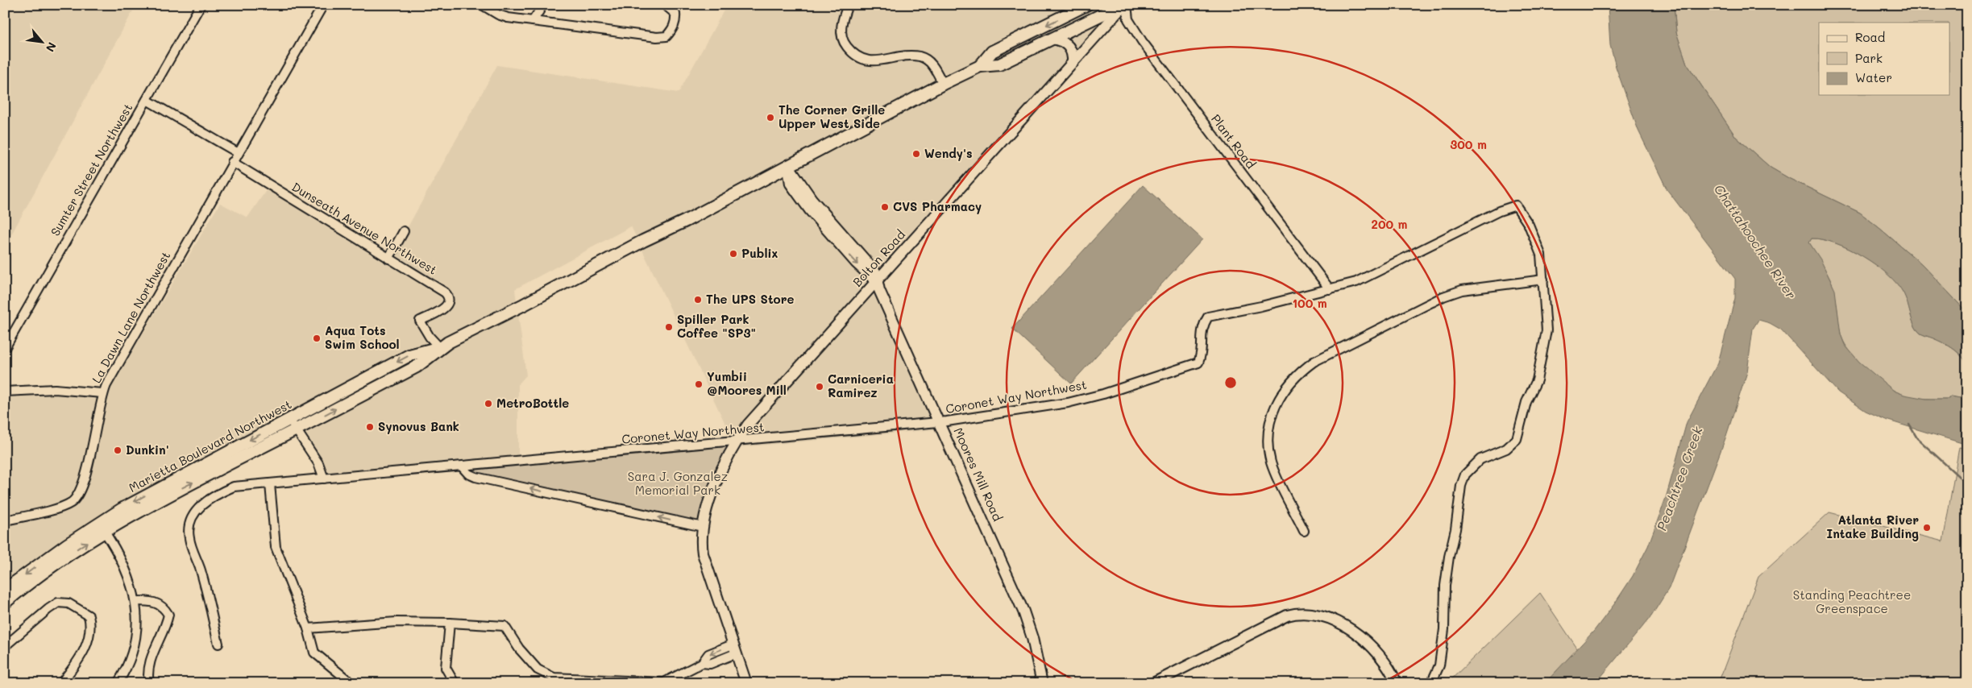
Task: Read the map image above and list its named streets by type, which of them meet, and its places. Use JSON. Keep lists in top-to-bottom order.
{
  "streets": {
    "main road": ["Marietta Boulevard Northwest"],
    "street": [
      "Plant Road",
      "Sumter Street Northwest",
      "Dunseath Avenue Northwest",
      "Bolton Road",
      "La Dawn Lane Northwest",
      "Coronet Way Northwest",
      "Moores Mill Road"
    ]
  },
  "crossings": [
    ["Plant Road", "Bolton Road"],
    ["Plant Road", "Coronet Way Northwest"],
    ["Dunseath Avenue Northwest", "La Dawn Lane Northwest"],
    ["Dunseath Avenue Northwest", "Marietta Boulevard Northwest"],
    ["Bolton Road", "Coronet Way Northwest"],
    ["Bolton Road", "Moores Mill Road"],
    ["Coronet Way Northwest", "Moores Mill Road"]
  ],
  "water": ["Chattahoochee River", "Peachtree Creek"],
  "parks": ["Sara J. Gonzalez Memorial Park", "Standing Peachtree Greenspace"],
  "places": [
    "The Corner Grille Upper West Side",
    "Wendy's",
    "CVS Pharmacy",
    "Publix",
    "The UPS Store",
    "Spiller Park Coffee \"SP3\"",
    "Aqua Tots Swim School",
    "Yumbii @Moores Mill",
    "Carniceria Ramirez",
    "MetroBottle",
    "Synovus Bank",
    "Dunkin'",
    "Atlanta River Intake Building"
  ],
  "legend": ["Road", "Park", "Water"],
  "north": "bottom right",
  "rings": ["300 m", "200 m", "100 m"]
}
